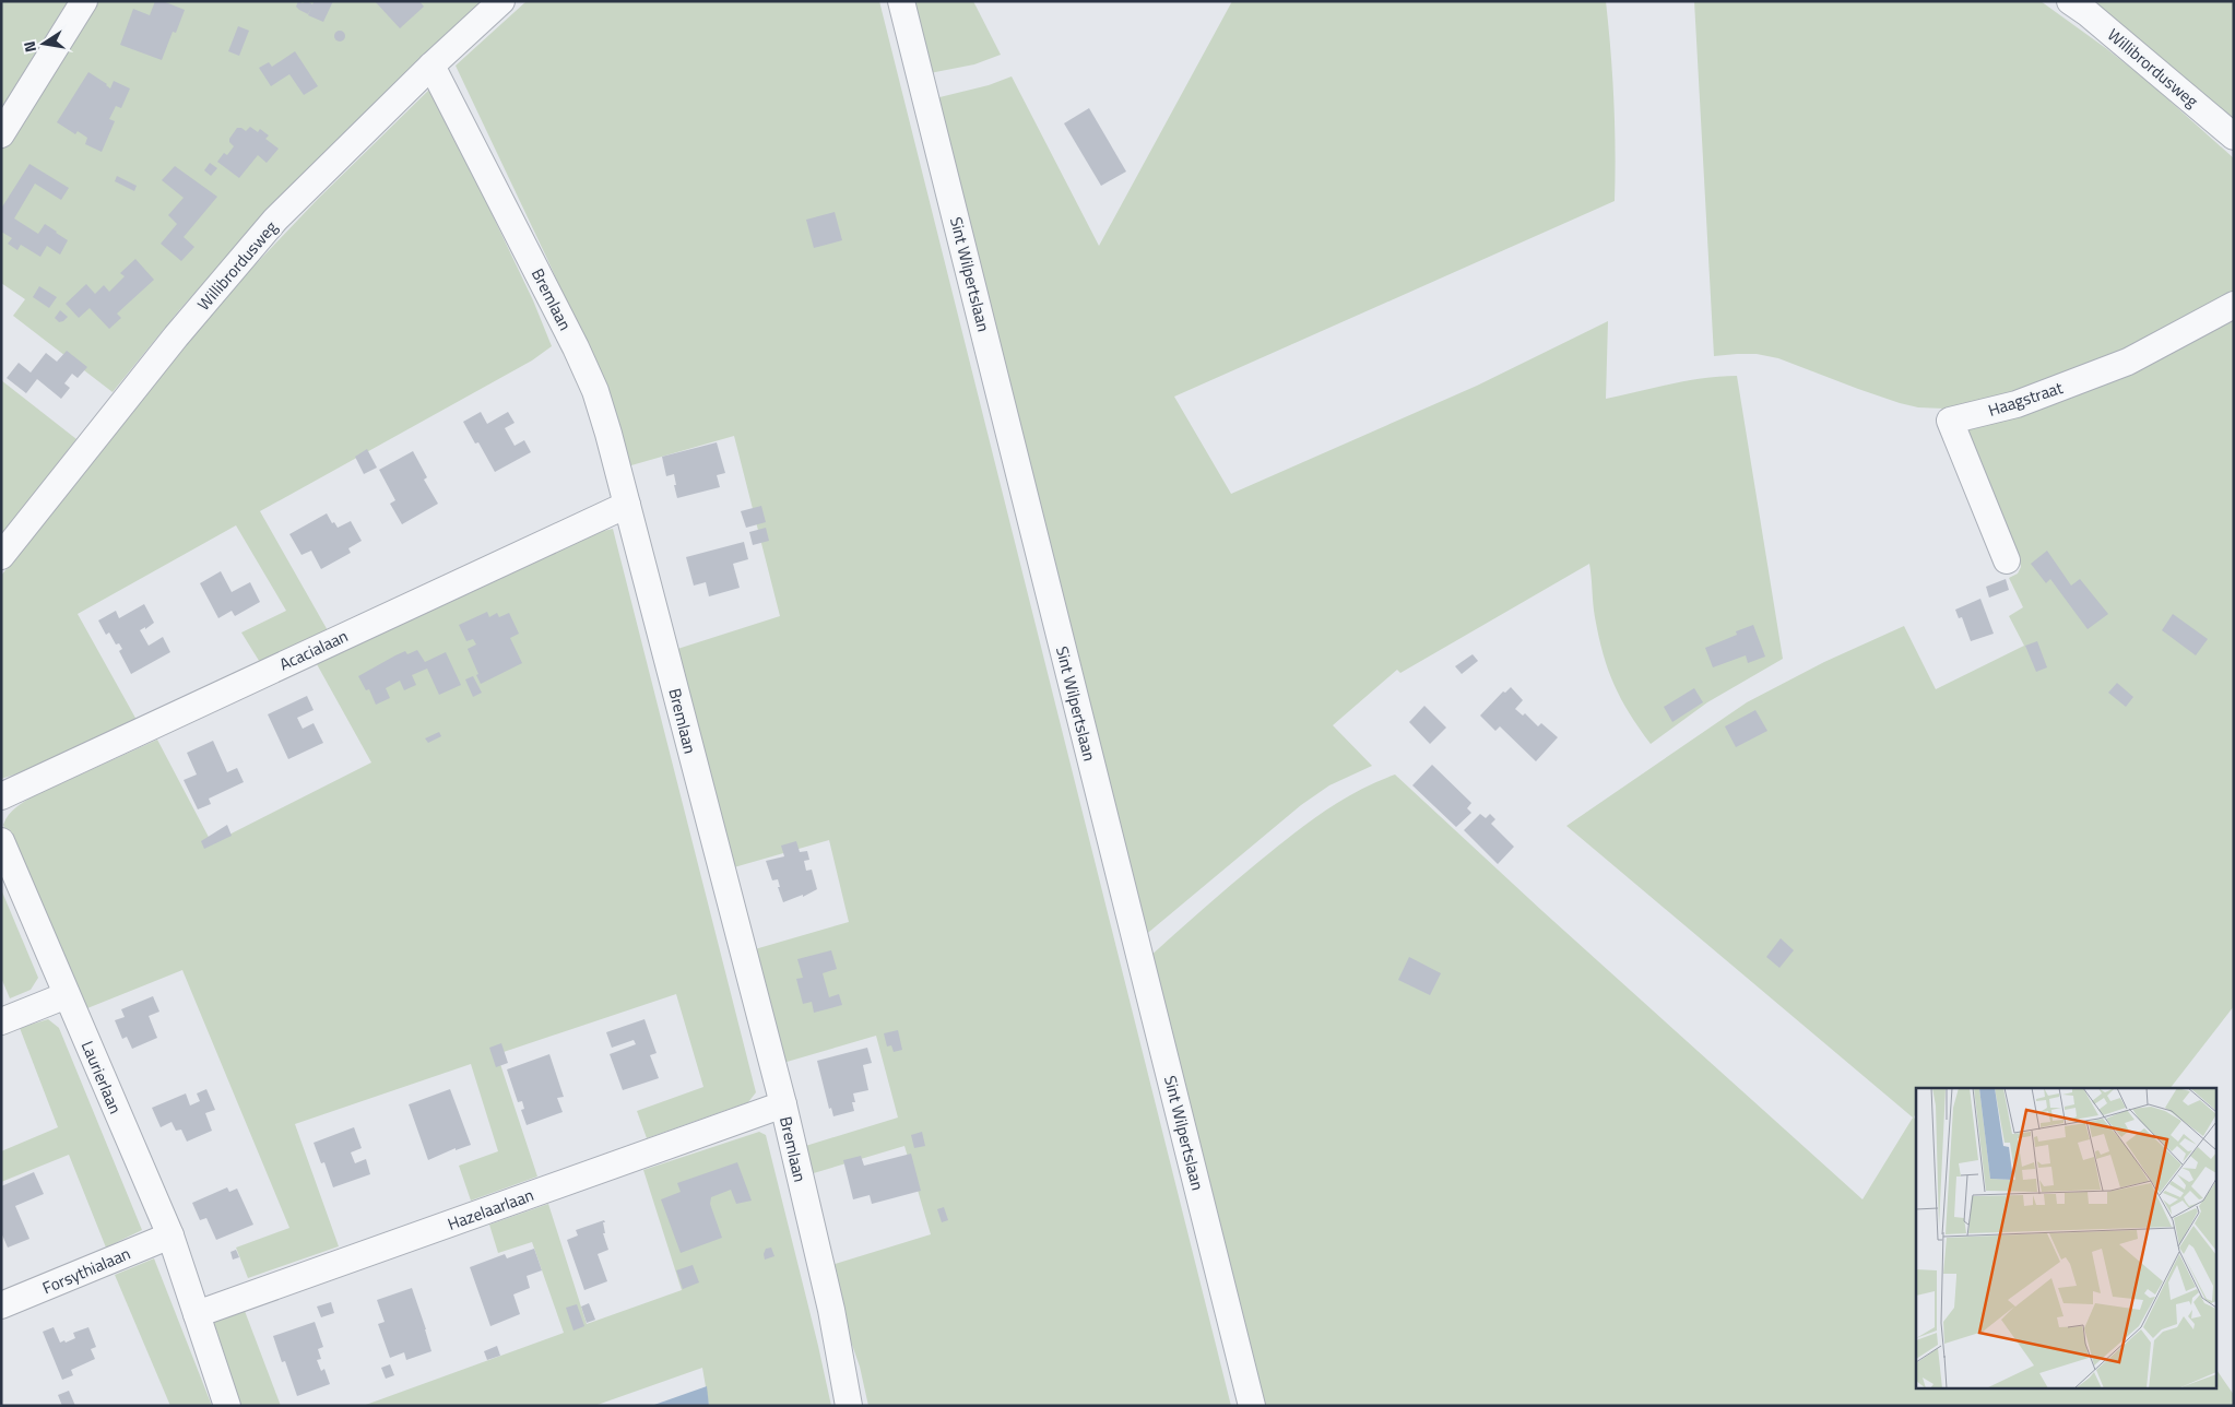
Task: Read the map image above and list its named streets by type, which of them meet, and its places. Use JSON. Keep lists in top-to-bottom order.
{
  "streets": {
    "street": [
      "Willibrordusweg",
      "Sint Wilpertslaan",
      "Bremlaan",
      "Haagstraat",
      "Acacialaan",
      "Laurierlaan",
      "Hazelaarlaan",
      "Forsythialaan"
    ]
  },
  "crossings": [
    ["Willibrordusweg", "Bremlaan"],
    ["Bremlaan", "Acacialaan"],
    ["Bremlaan", "Hazelaarlaan"],
    ["Laurierlaan", "Hazelaarlaan"],
    ["Laurierlaan", "Forsythialaan"]
  ],
  "north": "left"
}
